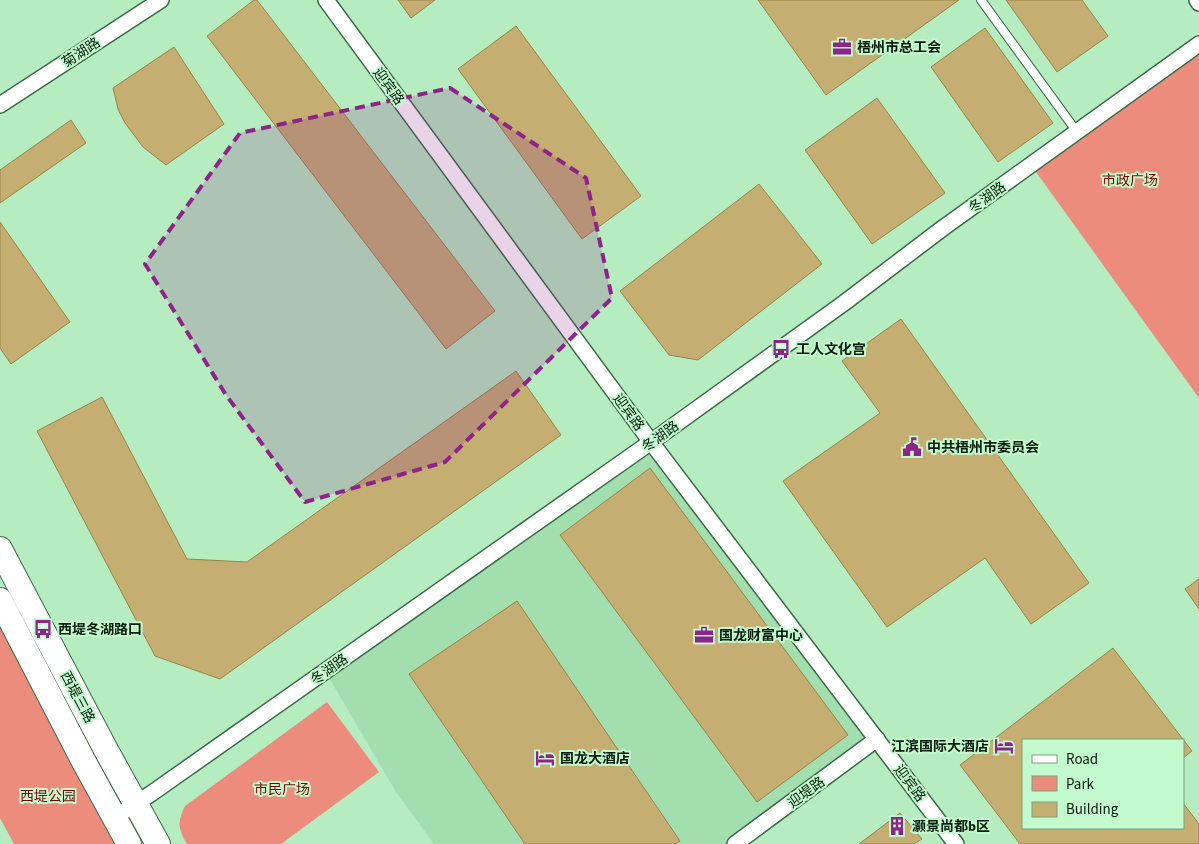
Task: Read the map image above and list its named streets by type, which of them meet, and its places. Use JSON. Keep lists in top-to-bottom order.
{
  "streets": {
    "main road": ["西堤三路"],
    "street": [
      "菊湖路",
      "迎宾路",
      "冬湖路",
      "迎堤路"
    ]
  },
  "crossings": [
    ["迎宾路", "冬湖路"],
    ["迎宾路", "迎堤路"],
    ["冬湖路", "西堤三路"]
  ],
  "parks": ["市政广场", "市民广场", "西堤公园"],
  "places": {
    "office": ["梧州市总工会", "国龙财富中心"],
    "bus stop": ["工人文化宫", "西堤冬湖路口"],
    "public building": ["中共梧州市委员会"],
    "hotel": ["江滨国际大酒店", "国龙大酒店"],
    "building": ["灏景尚都b区"]
  },
  "legend": ["Road", "Park", "Building"]
}
